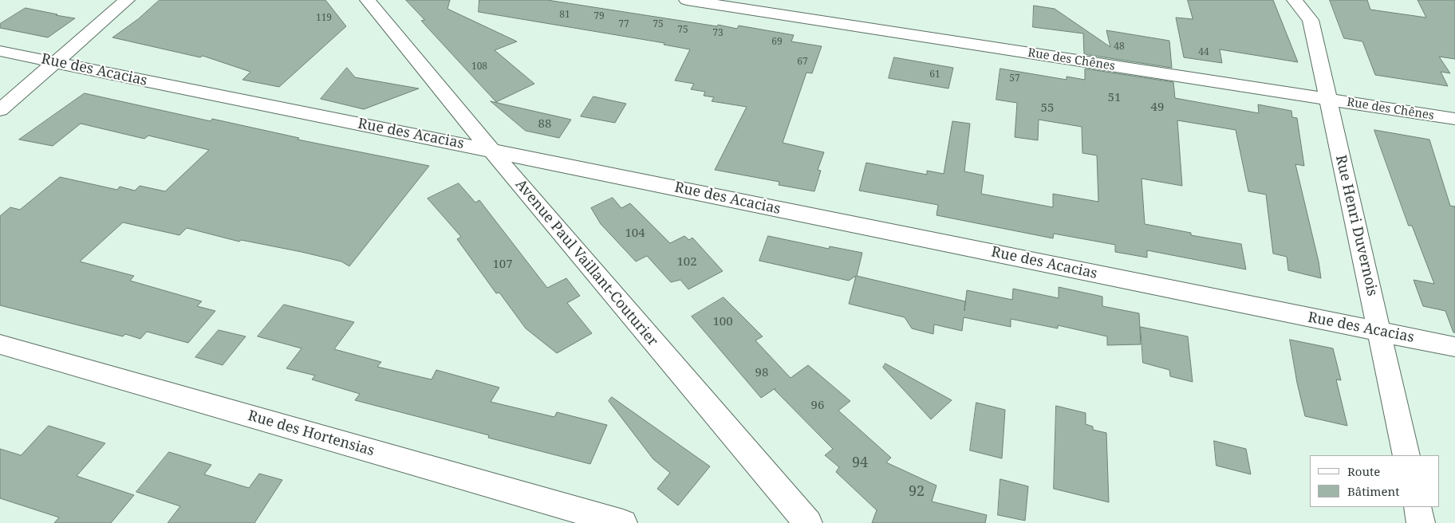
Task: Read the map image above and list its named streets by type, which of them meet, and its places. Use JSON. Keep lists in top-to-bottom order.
{
  "streets": {
    "street": [
      "Rue des Chênes",
      "Rue des Acacias",
      "Rue Henri Duvernois",
      "Avenue Paul Vaillant-Couturier",
      "Rue des Hortensias"
    ]
  },
  "crossings": [
    ["Rue des Chênes", "Rue Henri Duvernois"],
    ["Rue des Acacias", "Rue Henri Duvernois"],
    ["Rue des Acacias", "Avenue Paul Vaillant-Couturier"]
  ],
  "house_numbers": [
    "81",
    "79",
    "119",
    "77",
    "75",
    "75",
    "73",
    "69",
    "48",
    "44",
    "67",
    "108",
    "61",
    "57",
    "51",
    "49",
    "55",
    "88",
    "104",
    "102",
    "107",
    "100",
    "98",
    "96",
    "94",
    "92"
  ],
  "legend": ["Route", "Bâtiment"]
}
